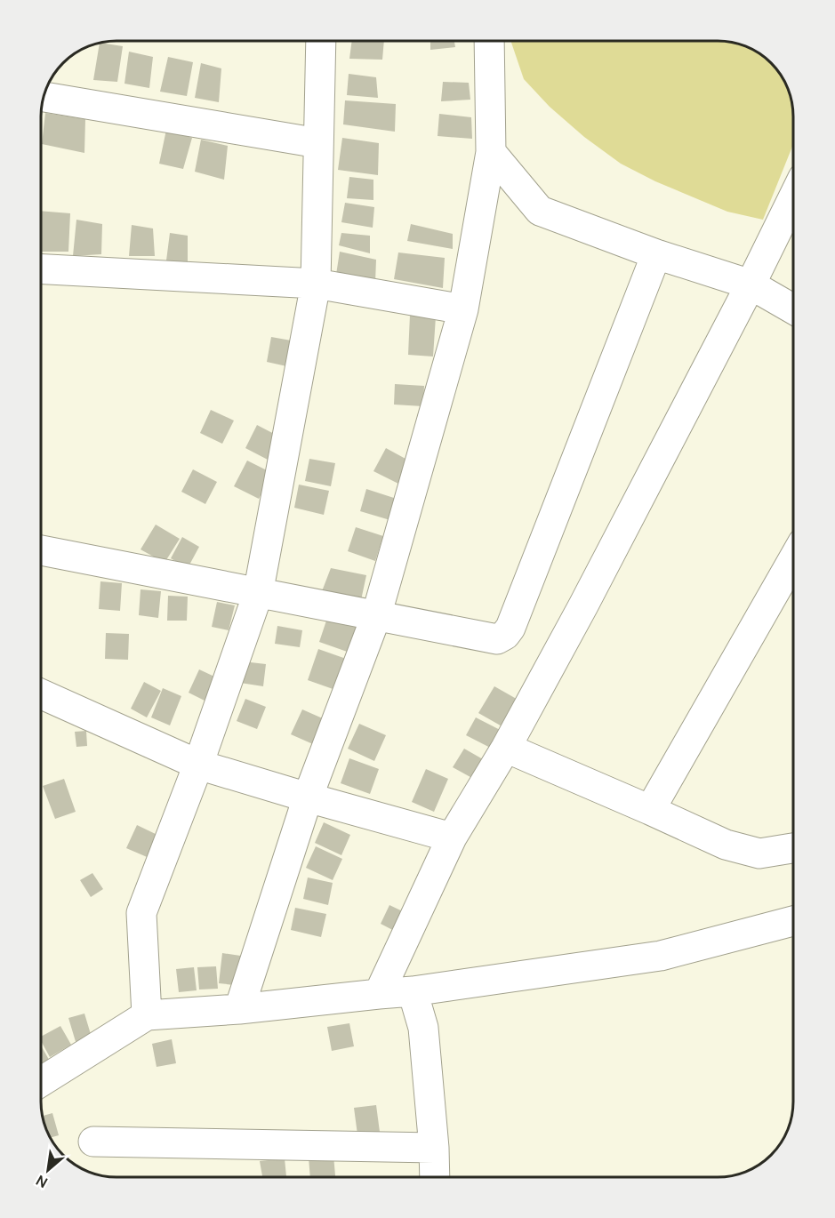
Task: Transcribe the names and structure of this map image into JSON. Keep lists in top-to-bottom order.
{
  "north": "bottom left"
}
